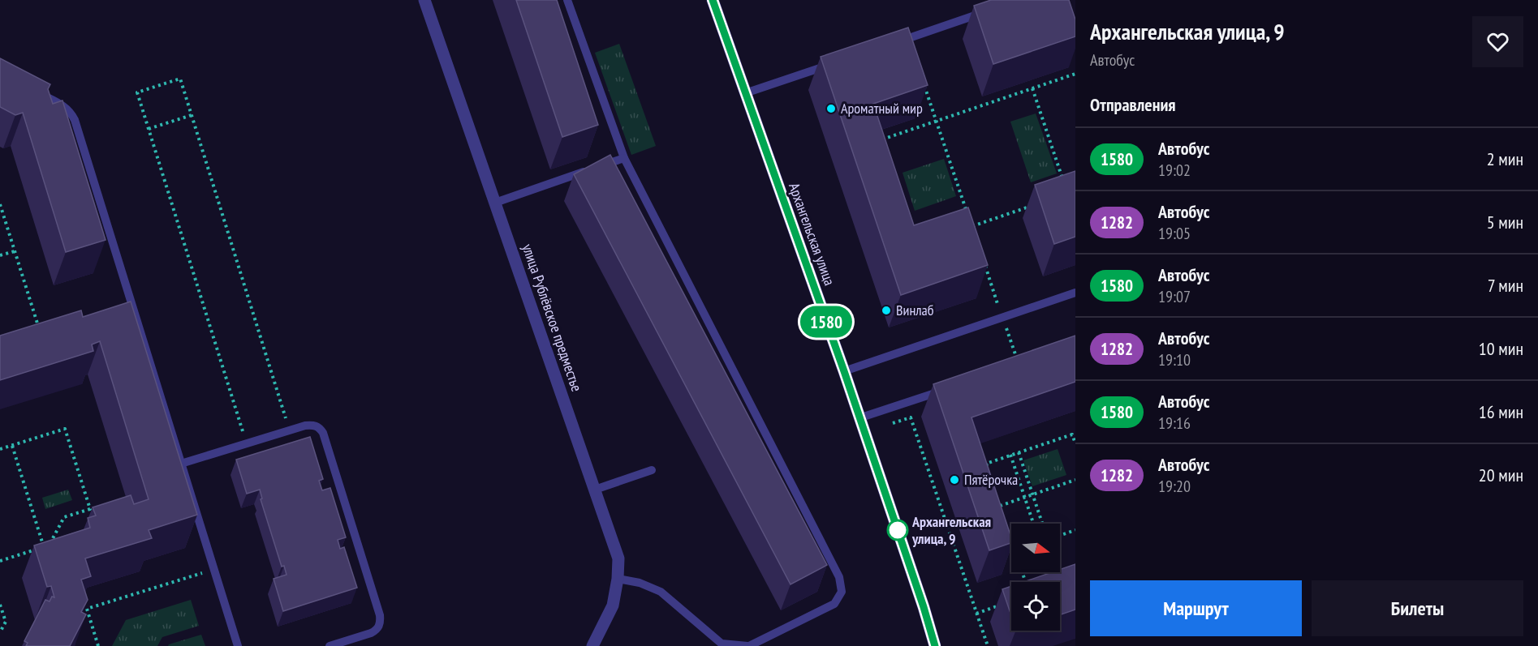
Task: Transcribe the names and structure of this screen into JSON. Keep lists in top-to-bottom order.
{
  "streets": {
    "street": ["Архангельская улица", "улица Рублёвское предместье"]
  },
  "places": [
    "Ароматный мир",
    "Винлаб",
    "Пятёрочка",
    "Архангельская улица, 9"
  ],
  "lines": ["bus line 1580"],
  "north": "right",
  "page": {
    "on_map": "1580",
    "heading": [
      ["Архангельская улица, 9", "Автобус"],
      "Отправления"
    ],
    "list": [
      {
        "mark": "1580",
        "name": "Автобус",
        "note": "19:02",
        "value": "2 мин"
      },
      {
        "mark": "1282",
        "name": "Автобус",
        "note": "19:05",
        "value": "5 мин"
      },
      {
        "mark": "1580",
        "name": "Автобус",
        "note": "19:07",
        "value": "7 мин"
      },
      {
        "mark": "1282",
        "name": "Автобус",
        "note": "19:10",
        "value": "10 мин"
      },
      {
        "mark": "1580",
        "name": "Автобус",
        "note": "19:16",
        "value": "16 мин"
      },
      {
        "mark": "1282",
        "name": "Автобус",
        "note": "19:20",
        "value": "20 мин"
      }
    ],
    "buttons": ["Маршрут", "Билеты"]
  }
}
